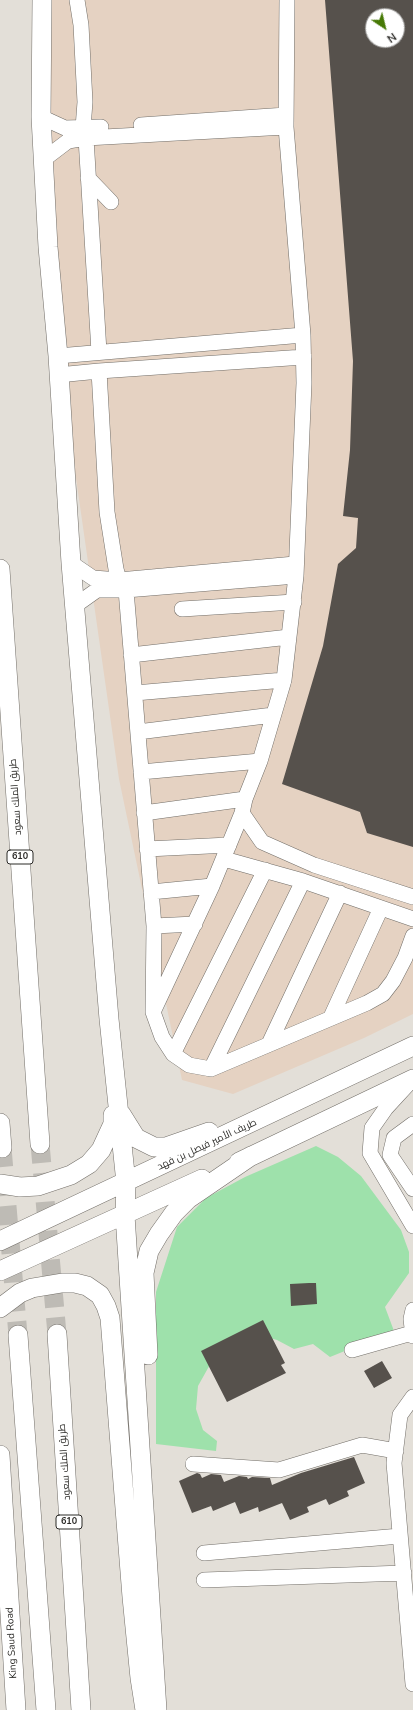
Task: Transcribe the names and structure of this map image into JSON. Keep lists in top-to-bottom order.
{
  "streets": {
    "main road": [
      "طريق الملك سعود",
      "610",
      "طريف الأمير فيصل بن فهد",
      "King Saud Road"
    ]
  },
  "north": "bottom right"
}
